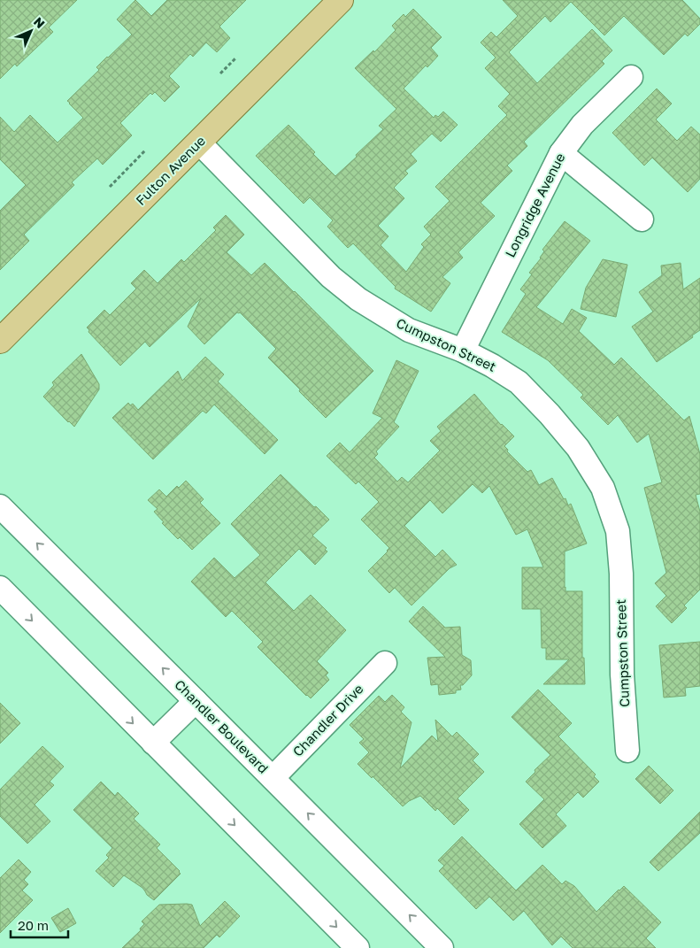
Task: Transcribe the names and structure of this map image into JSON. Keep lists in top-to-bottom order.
{
  "streets": {
    "main road": ["Fulton Avenue"],
    "street": [
      "Longridge Avenue",
      "Cumpston Street",
      "Chandler Drive",
      "Chandler Boulevard"
    ]
  },
  "crossings": [
    ["Fulton Avenue", "Cumpston Street"],
    ["Longridge Avenue", "Cumpston Street"],
    ["Chandler Drive", "Chandler Boulevard"]
  ],
  "scale_bar": "20 m",
  "north": "top right"
}
